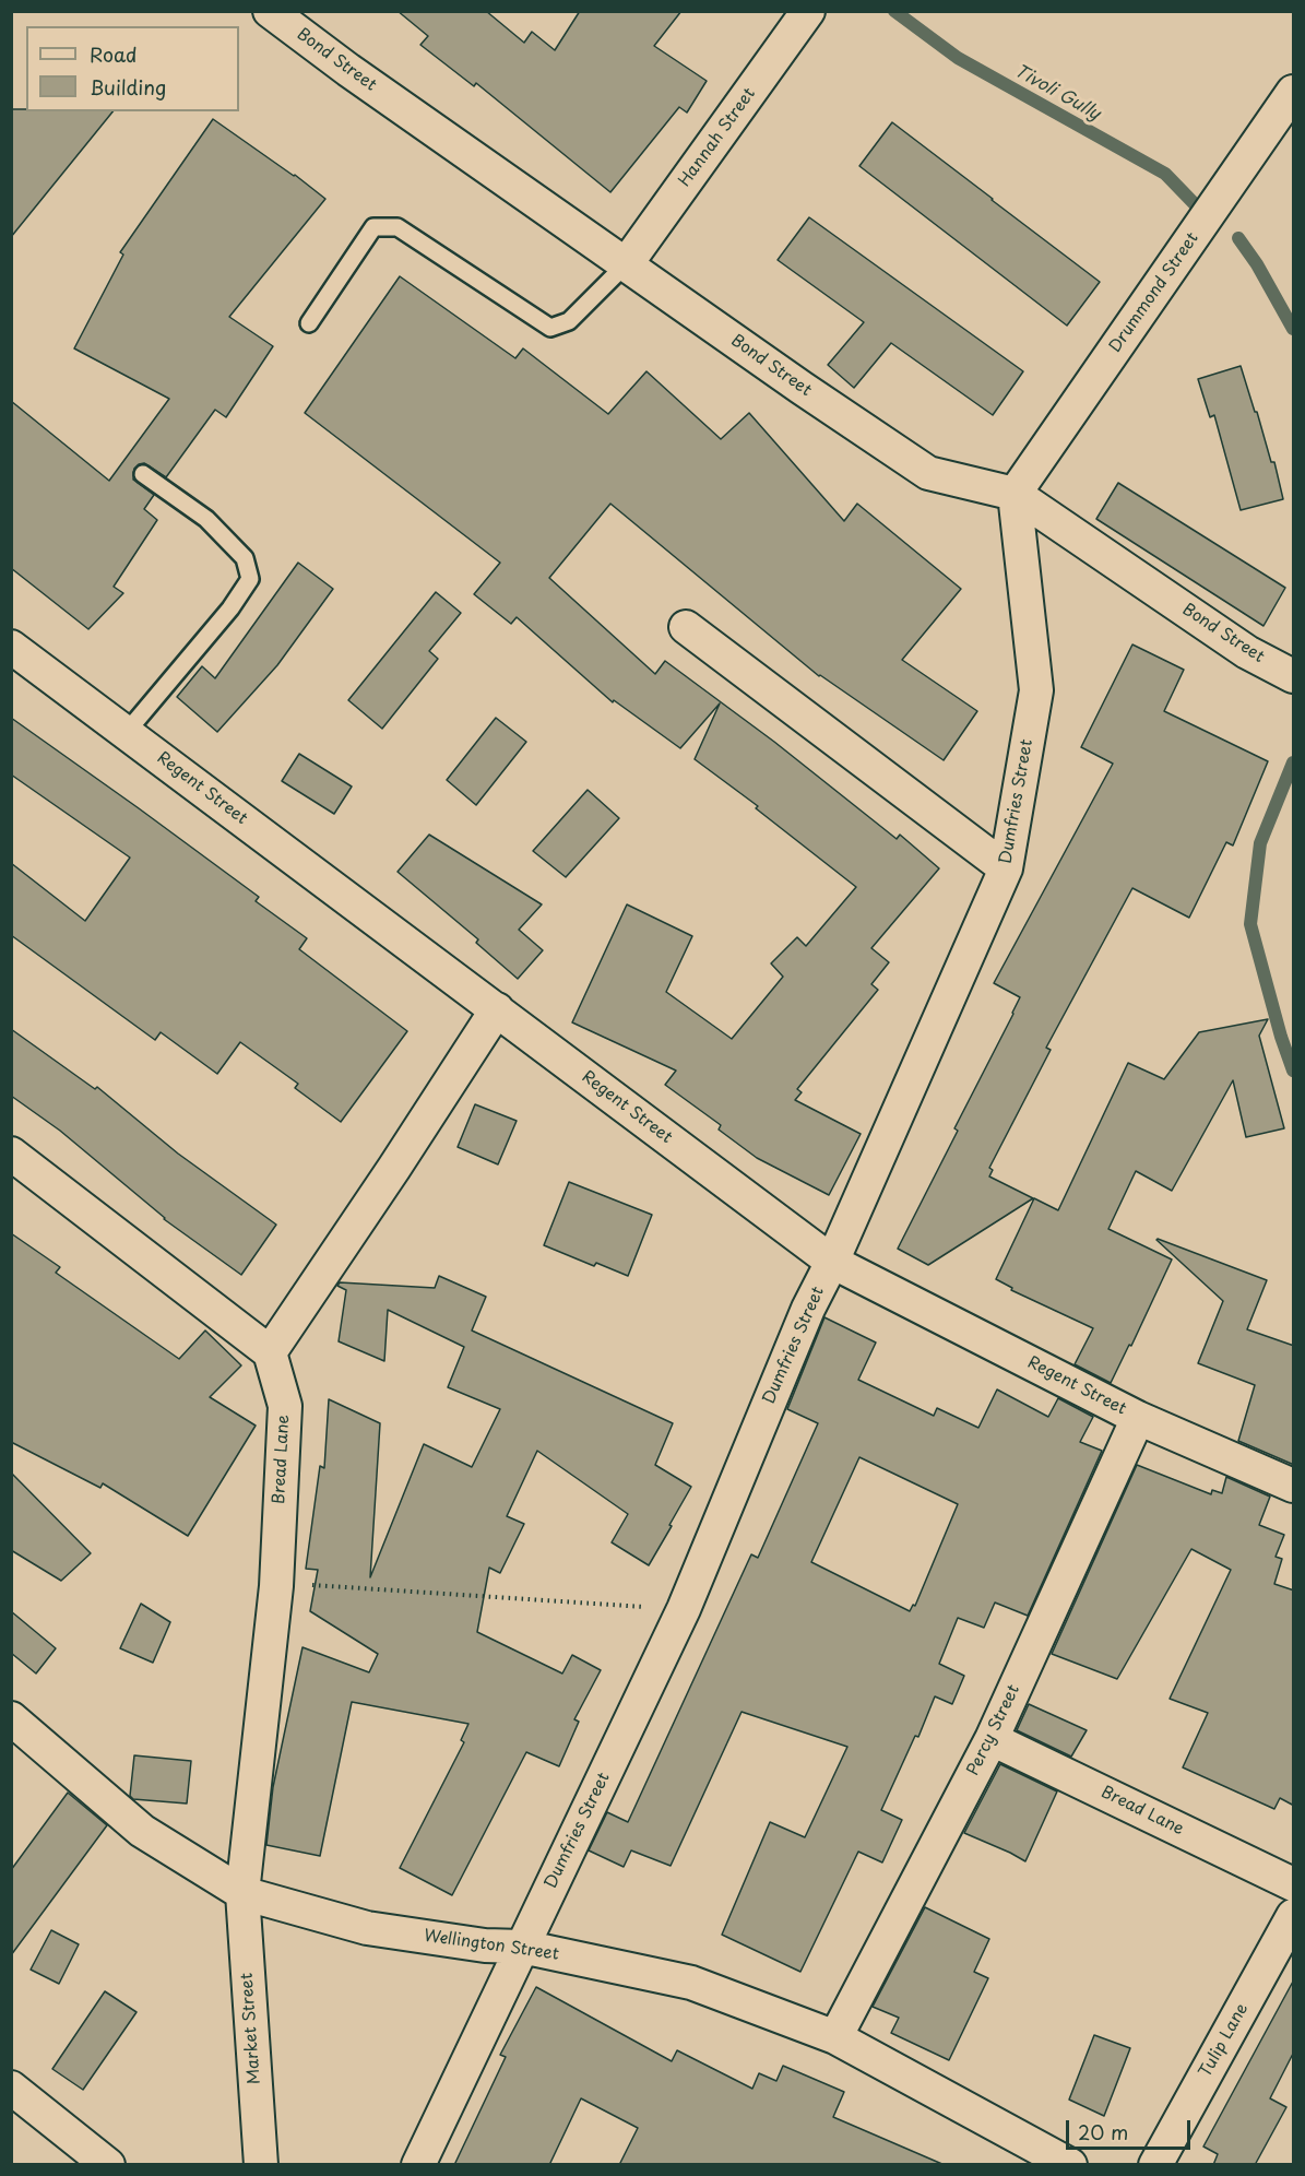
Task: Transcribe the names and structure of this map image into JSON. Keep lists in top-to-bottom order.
{
  "streets": {
    "street": [
      "Bond Street",
      "Hannah Street",
      "Drummond Street",
      "Regent Street",
      "Dumfries Street",
      "Bread Lane",
      "Percy Street",
      "Wellington Street",
      "Market Street",
      "Tulip Lane"
    ]
  },
  "crossings": [
    ["Bond Street", "Hannah Street"],
    ["Bond Street", "Drummond Street"],
    ["Bond Street", "Dumfries Street"],
    ["Drummond Street", "Dumfries Street"],
    ["Regent Street", "Dumfries Street"],
    ["Regent Street", "Percy Street"],
    ["Dumfries Street", "Wellington Street"],
    ["Bread Lane", "Percy Street"],
    ["Bread Lane", "Wellington Street"],
    ["Bread Lane", "Market Street"],
    ["Percy Street", "Wellington Street"],
    ["Wellington Street", "Market Street"]
  ],
  "water": ["Tivoli Gully"],
  "legend": ["Road", "Building"],
  "scale_bar": "20 m"
}
